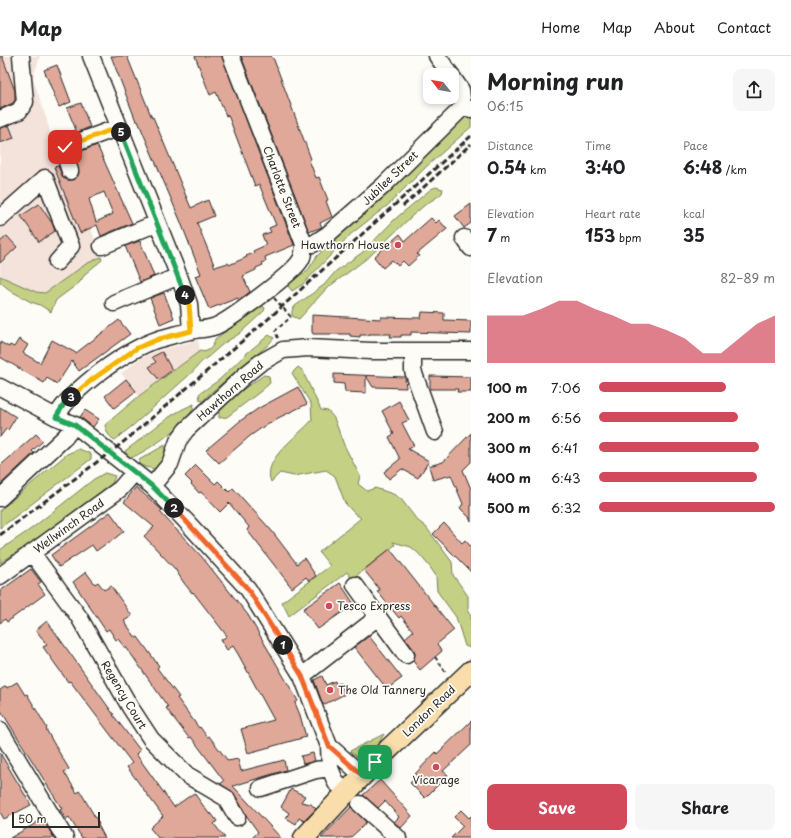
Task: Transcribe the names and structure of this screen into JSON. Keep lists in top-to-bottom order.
{
  "streets": {
    "main road": ["London Road"],
    "street": [
      "Jubilee Street",
      "Charlotte Street",
      "Hawthorn Road",
      "Wellwinch Road",
      "Regency Court"
    ]
  },
  "crossings": [
    ["Jubilee Street", "Charlotte Street"],
    ["Wellwinch Road", "Regency Court"]
  ],
  "places": [
    "Hawthorn House",
    "Tesco Express",
    "The Old Tannery",
    "Vicarage"
  ],
  "scale_bar": "50 m",
  "north": "top left",
  "page": {
    "header": "Map",
    "nav": [
      "Home",
      "Map",
      "About",
      "Contact"
    ],
    "heading": ["Morning run", "06:15"],
    "pins": [
      "5",
      "4",
      "3",
      "2",
      "1"
    ],
    "stats": [
      ["Distance", "0.54 km"],
      ["Time", "3:40"],
      ["Pace", "6:48 /km"],
      ["Elevation", "7 m"],
      ["Heart rate", "153 bpm"],
      ["kcal", "35"]
    ],
    "chart": ["Elevation", "82–89 m"],
    "list": [
      {
        "name": "100 m",
        "note": "7:06"
      },
      {
        "name": "200 m",
        "note": "6:56"
      },
      {
        "name": "300 m",
        "note": "6:41"
      },
      {
        "name": "400 m",
        "note": "6:43"
      },
      {
        "name": "500 m",
        "note": "6:32"
      }
    ],
    "buttons": ["Save", "Share"],
    "scale": "50 m"
  }
}
